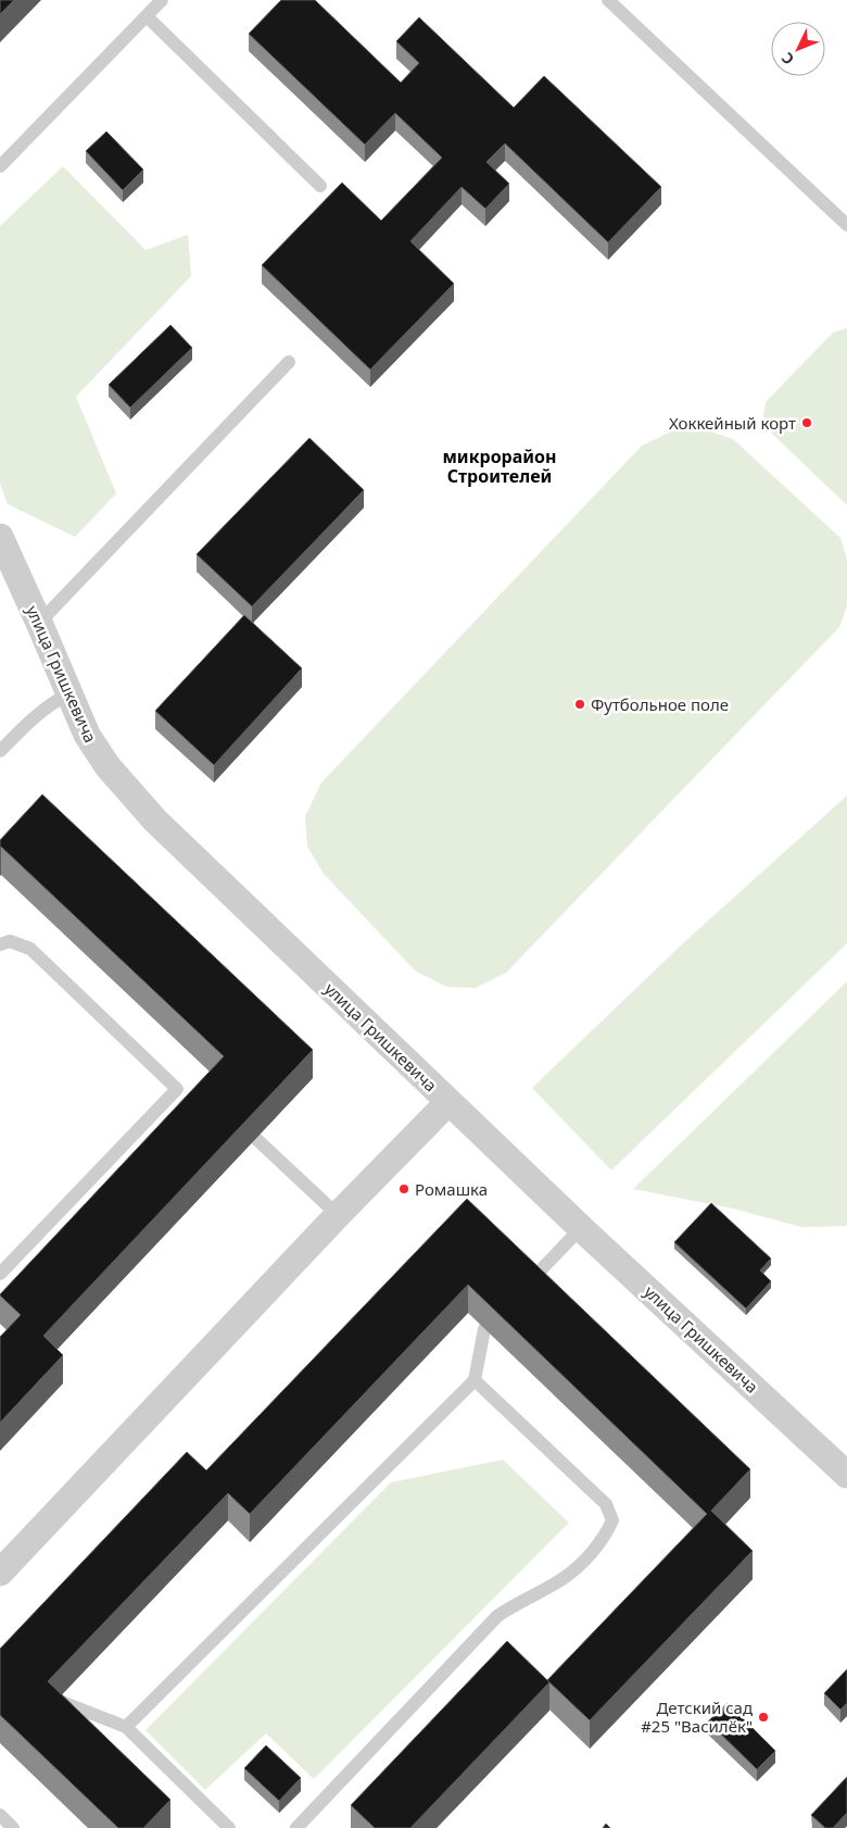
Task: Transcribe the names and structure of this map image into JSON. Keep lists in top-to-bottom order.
{
  "streets": {
    "street": ["улица Гришкевича"]
  },
  "districts": ["микрорайон Строителей"],
  "places": [
    "Хоккейный корт",
    "Футбольное поле",
    "Ромашка",
    "Детский сад #25 \"Василёк\""
  ],
  "north": "bottom left"
}
